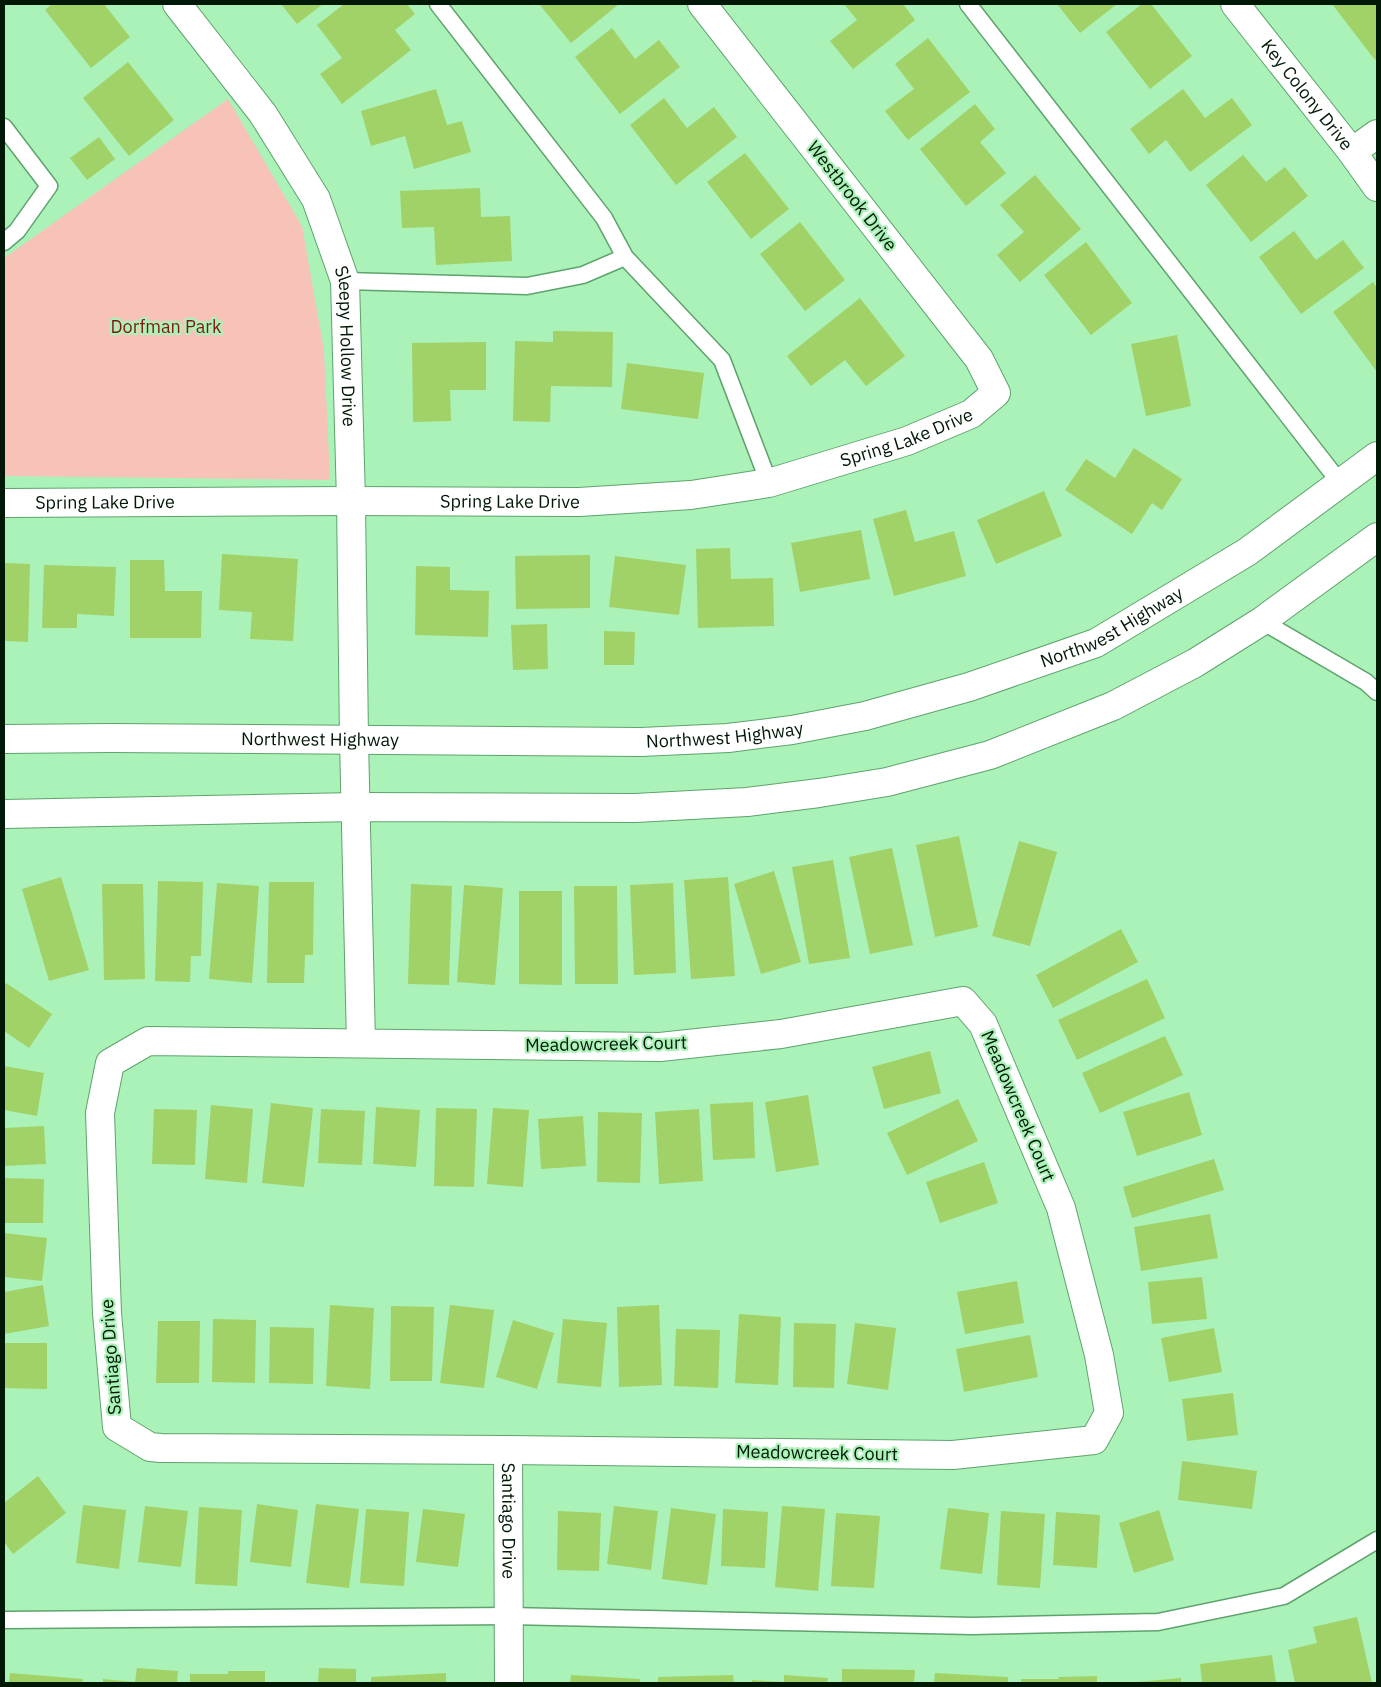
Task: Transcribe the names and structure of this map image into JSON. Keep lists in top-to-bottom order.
{
  "streets": {
    "street": [
      "Key Colony Drive",
      "Westbrook Drive",
      "Sleepy Hollow Drive",
      "Spring Lake Drive",
      "Northwest Highway",
      "Meadowcreek Court",
      "Santiago Drive"
    ]
  },
  "crossings": [
    ["Westbrook Drive", "Spring Lake Drive"],
    ["Sleepy Hollow Drive", "Spring Lake Drive"],
    ["Sleepy Hollow Drive", "Northwest Highway"],
    ["Meadowcreek Court", "Santiago Drive"]
  ],
  "parks": ["Dorfman Park"]
}
